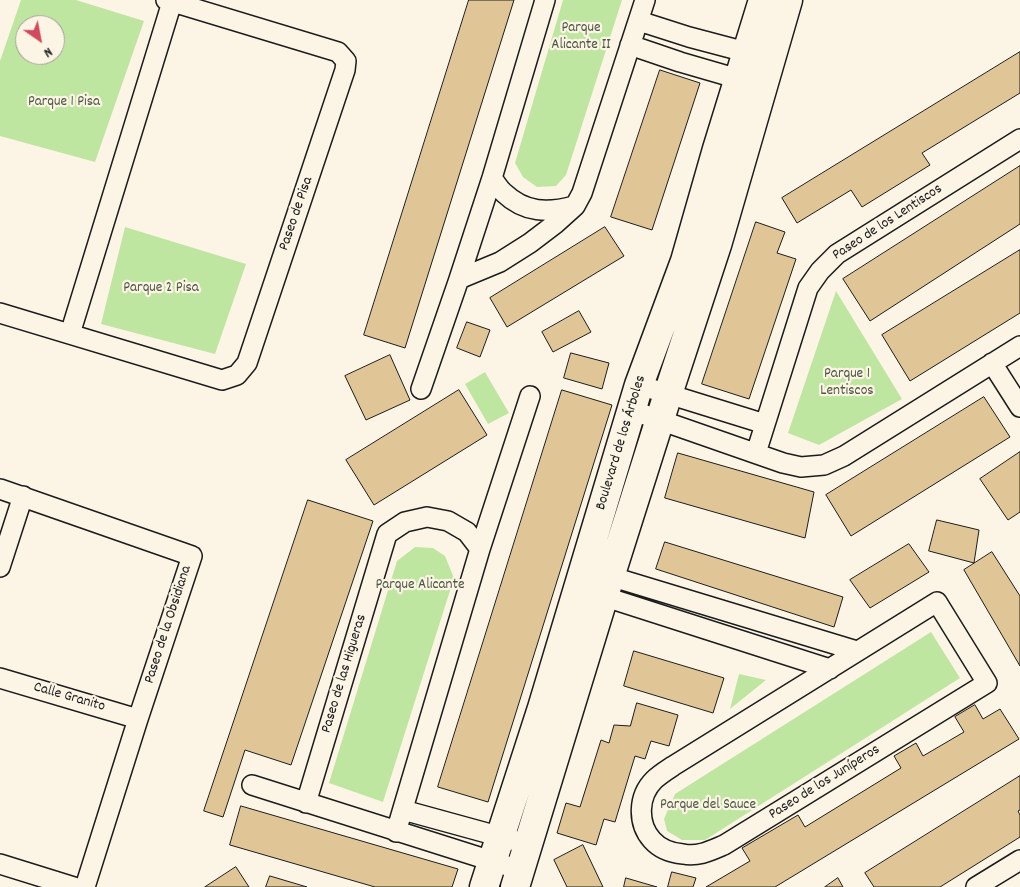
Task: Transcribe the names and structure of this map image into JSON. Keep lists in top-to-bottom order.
{
  "streets": {
    "main road": ["Boulevard de los Árboles"],
    "street": [
      "Paseo de Pisa",
      "Paseo de los Lentiscos",
      "Paseo de la Obsidiana",
      "Paseo de las Higueras",
      "Calle Granito",
      "Paseo de los Juníperos"
    ]
  },
  "crossings": [
    ["Paseo de la Obsidiana", "Calle Granito"]
  ],
  "parks": [
    "Parque Alicante II",
    "Parque 1 Pisa",
    "Parque 2 Pisa",
    "Parque 1 Lentiscos",
    "Parque Alicante",
    "Parque del Sauce"
  ],
  "north": "bottom right"
}
